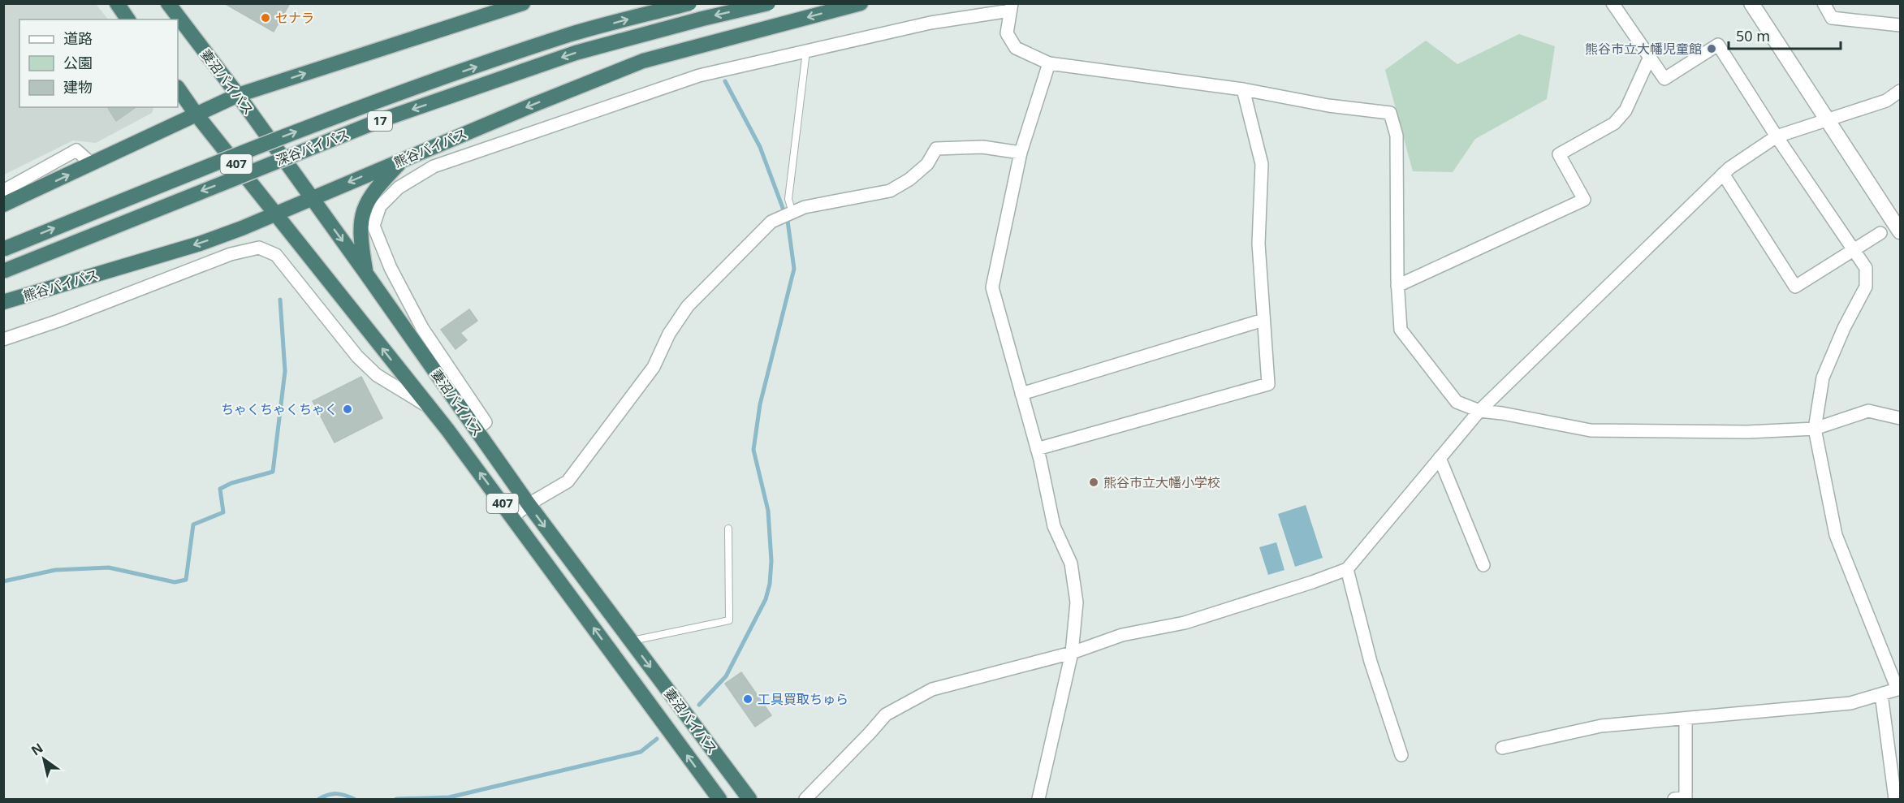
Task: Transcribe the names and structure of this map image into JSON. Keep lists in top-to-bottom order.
{
  "streets": {
    "highway": [
      "妻沼バイパス",
      "17",
      "深谷バイパス",
      "熊谷バイパス",
      "407"
    ]
  },
  "crossings": [
    ["妻沼バイパス", "熊谷バイパス"],
    ["妻沼バイパス", "407"],
    ["熊谷バイパス", "407"]
  ],
  "places": [
    "セナラ",
    "熊谷市立大幡児童館",
    "ちゃくちゃくちゃく",
    "熊谷市立大幡小学校",
    "工具買取ちゅら"
  ],
  "legend": ["道路", "公園", "建物"],
  "scale_bar": "50 m",
  "north": "top left"
}
